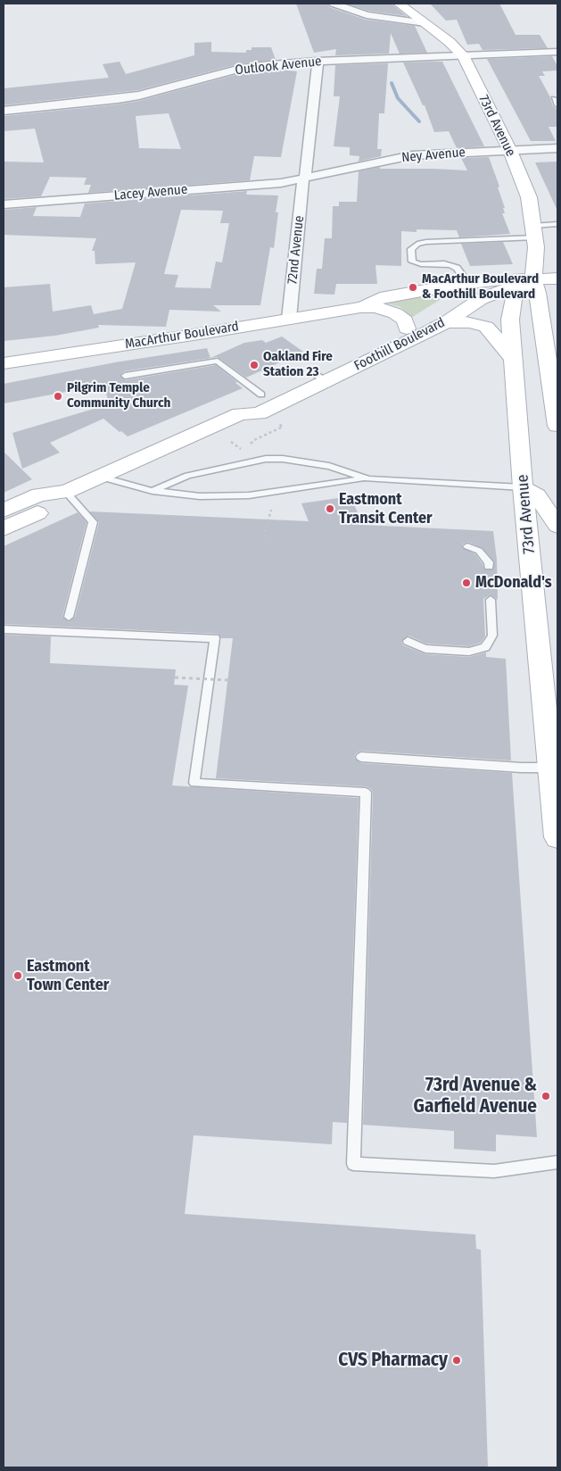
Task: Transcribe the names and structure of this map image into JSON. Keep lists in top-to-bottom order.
{
  "streets": {
    "main road": ["73rd Avenue", "MacArthur Boulevard", "Foothill Boulevard"],
    "street": [
      "Outlook Avenue",
      "Ney Avenue",
      "Lacey Avenue",
      "72nd Avenue"
    ]
  },
  "crossings": [
    ["Outlook Avenue", "73rd Avenue"],
    ["Outlook Avenue", "72nd Avenue"],
    ["73rd Avenue", "Ney Avenue"],
    ["73rd Avenue", "MacArthur Boulevard"],
    ["73rd Avenue", "Foothill Boulevard"],
    ["Ney Avenue", "Lacey Avenue"],
    ["Ney Avenue", "72nd Avenue"],
    ["Lacey Avenue", "72nd Avenue"],
    ["72nd Avenue", "MacArthur Boulevard"],
    ["MacArthur Boulevard", "Foothill Boulevard"]
  ],
  "places": [
    "MacArthur Boulevard & Foothill Boulevard",
    "Oakland Fire Station 23",
    "Pilgrim Temple Community Church",
    "Eastmont Transit Center",
    "McDonald's",
    "Eastmont Town Center",
    "73rd Avenue & Garfield Avenue",
    "CVS Pharmacy"
  ]
}
